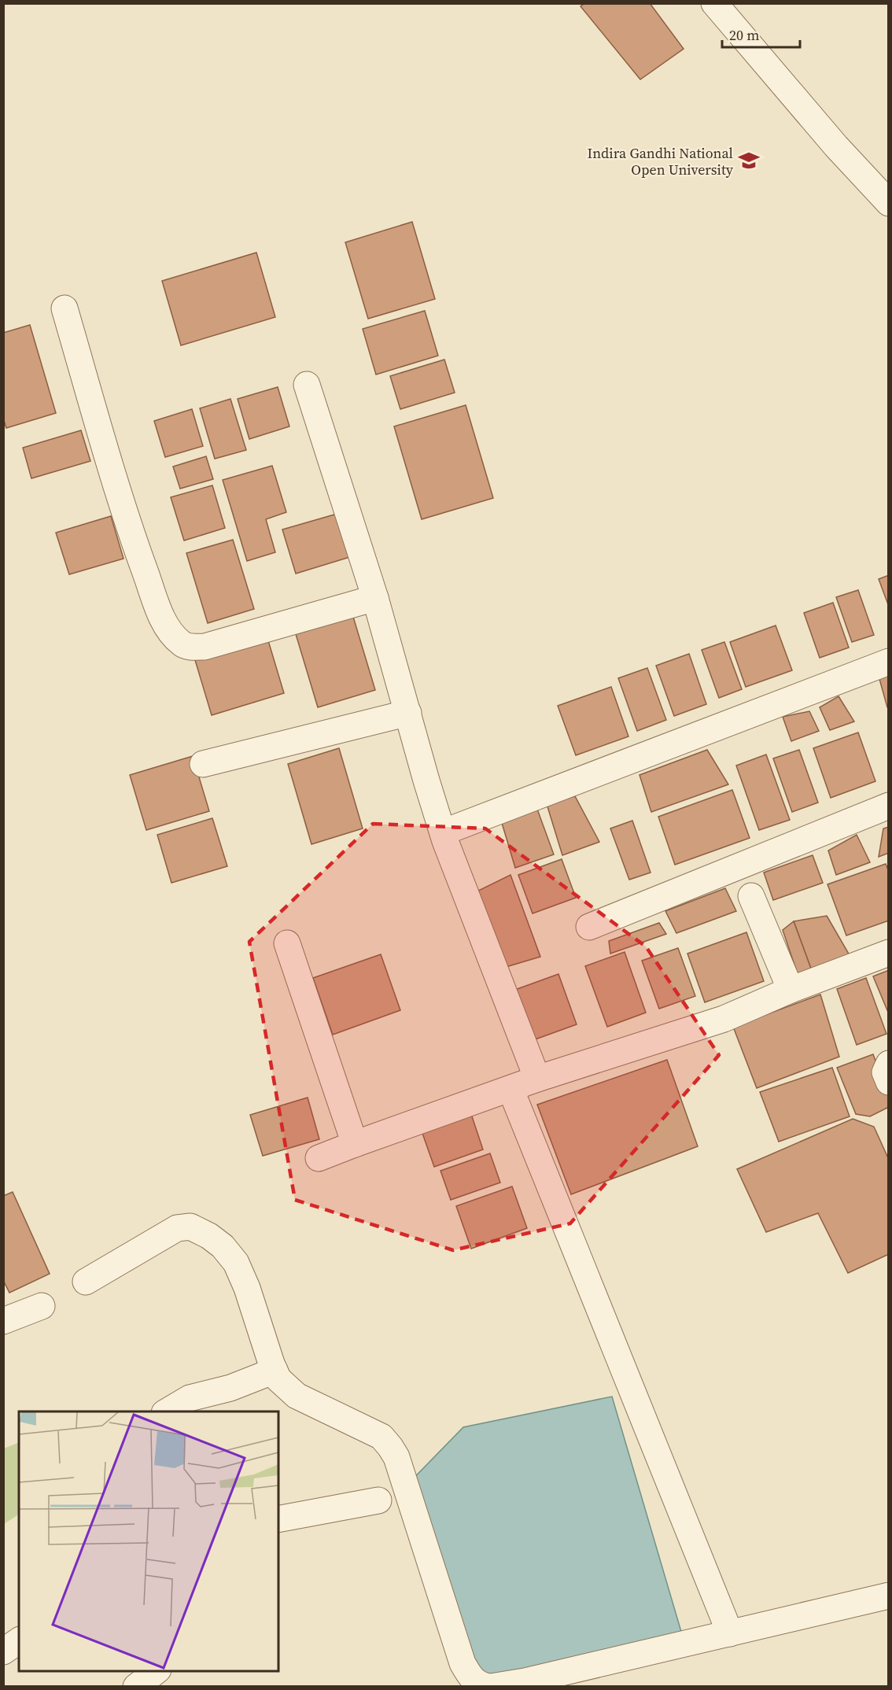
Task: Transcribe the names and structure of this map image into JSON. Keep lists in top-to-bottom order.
{
  "places": {
    "school or university": ["Indira Gandhi National Open University"]
  },
  "scale_bar": "20 m"
}
